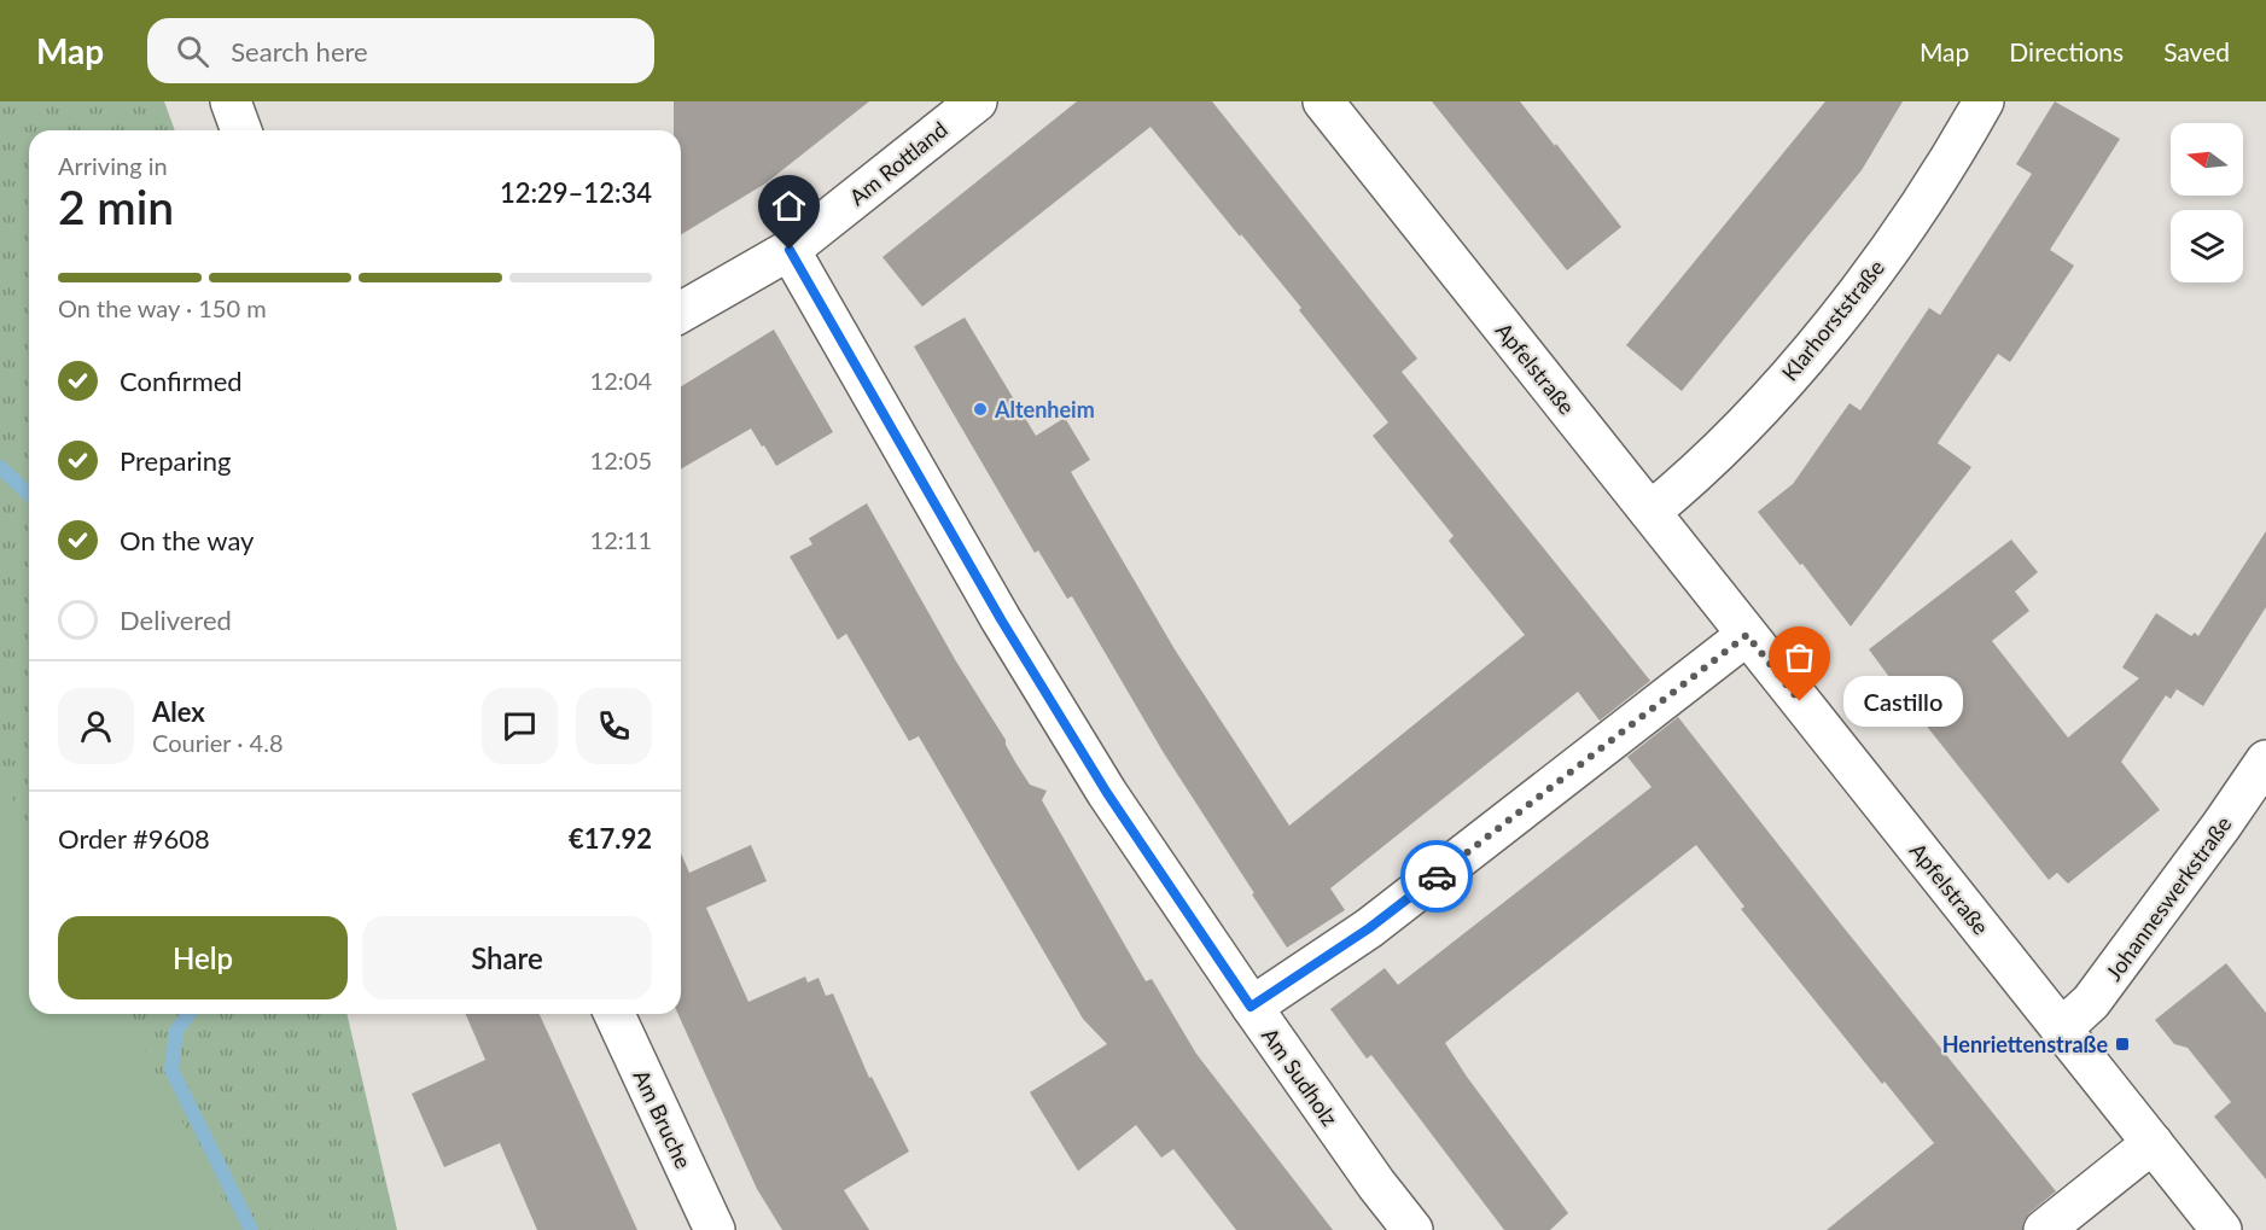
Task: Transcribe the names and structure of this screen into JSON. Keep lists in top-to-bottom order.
{
  "streets": {
    "street": [
      "Am Rottland",
      "Klarhorststraße",
      "Apfelstraße",
      "Johanneswerkstraße",
      "Am Sudholz",
      "Am Bruche"
    ]
  },
  "crossings": [
    ["Am Rottland", "Am Sudholz"],
    ["Klarhorststraße", "Apfelstraße"],
    ["Apfelstraße", "Johanneswerkstraße"]
  ],
  "places": {
    "other": ["Altenheim", "Castillo"],
    "transit": ["Henriettenstraße"]
  },
  "north": "left",
  "page": {
    "header": "Map",
    "search": "Search here",
    "nav": ["Map", "Directions", "Saved"],
    "heading": ["2 min", "Arriving in", "12:29–12:34"],
    "panel": [
      "Alex",
      "Courier · 4.8",
      "Order #9608",
      "€17.92"
    ],
    "bar": "On the way · 150 m",
    "list": [
      ["Confirmed", "12:04"],
      ["Preparing", "12:05"],
      ["On the way", "12:11"],
      "Delivered"
    ],
    "bubble": "Castillo",
    "buttons": ["Help", "Share"]
  }
}
